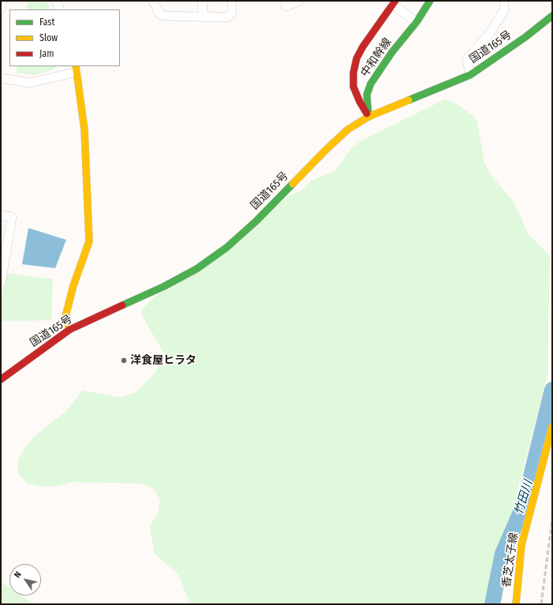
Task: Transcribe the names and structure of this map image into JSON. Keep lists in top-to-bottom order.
{
  "streets": {
    "main road": ["国道165号", "中和幹線", "香芝太子線"]
  },
  "crossings": [
    ["国道165号", "中和幹線"]
  ],
  "water": ["竹田川"],
  "places": ["洋食屋ヒラタ"],
  "legend": ["Fast", "Slow", "Jam"],
  "north": "top left"
}
